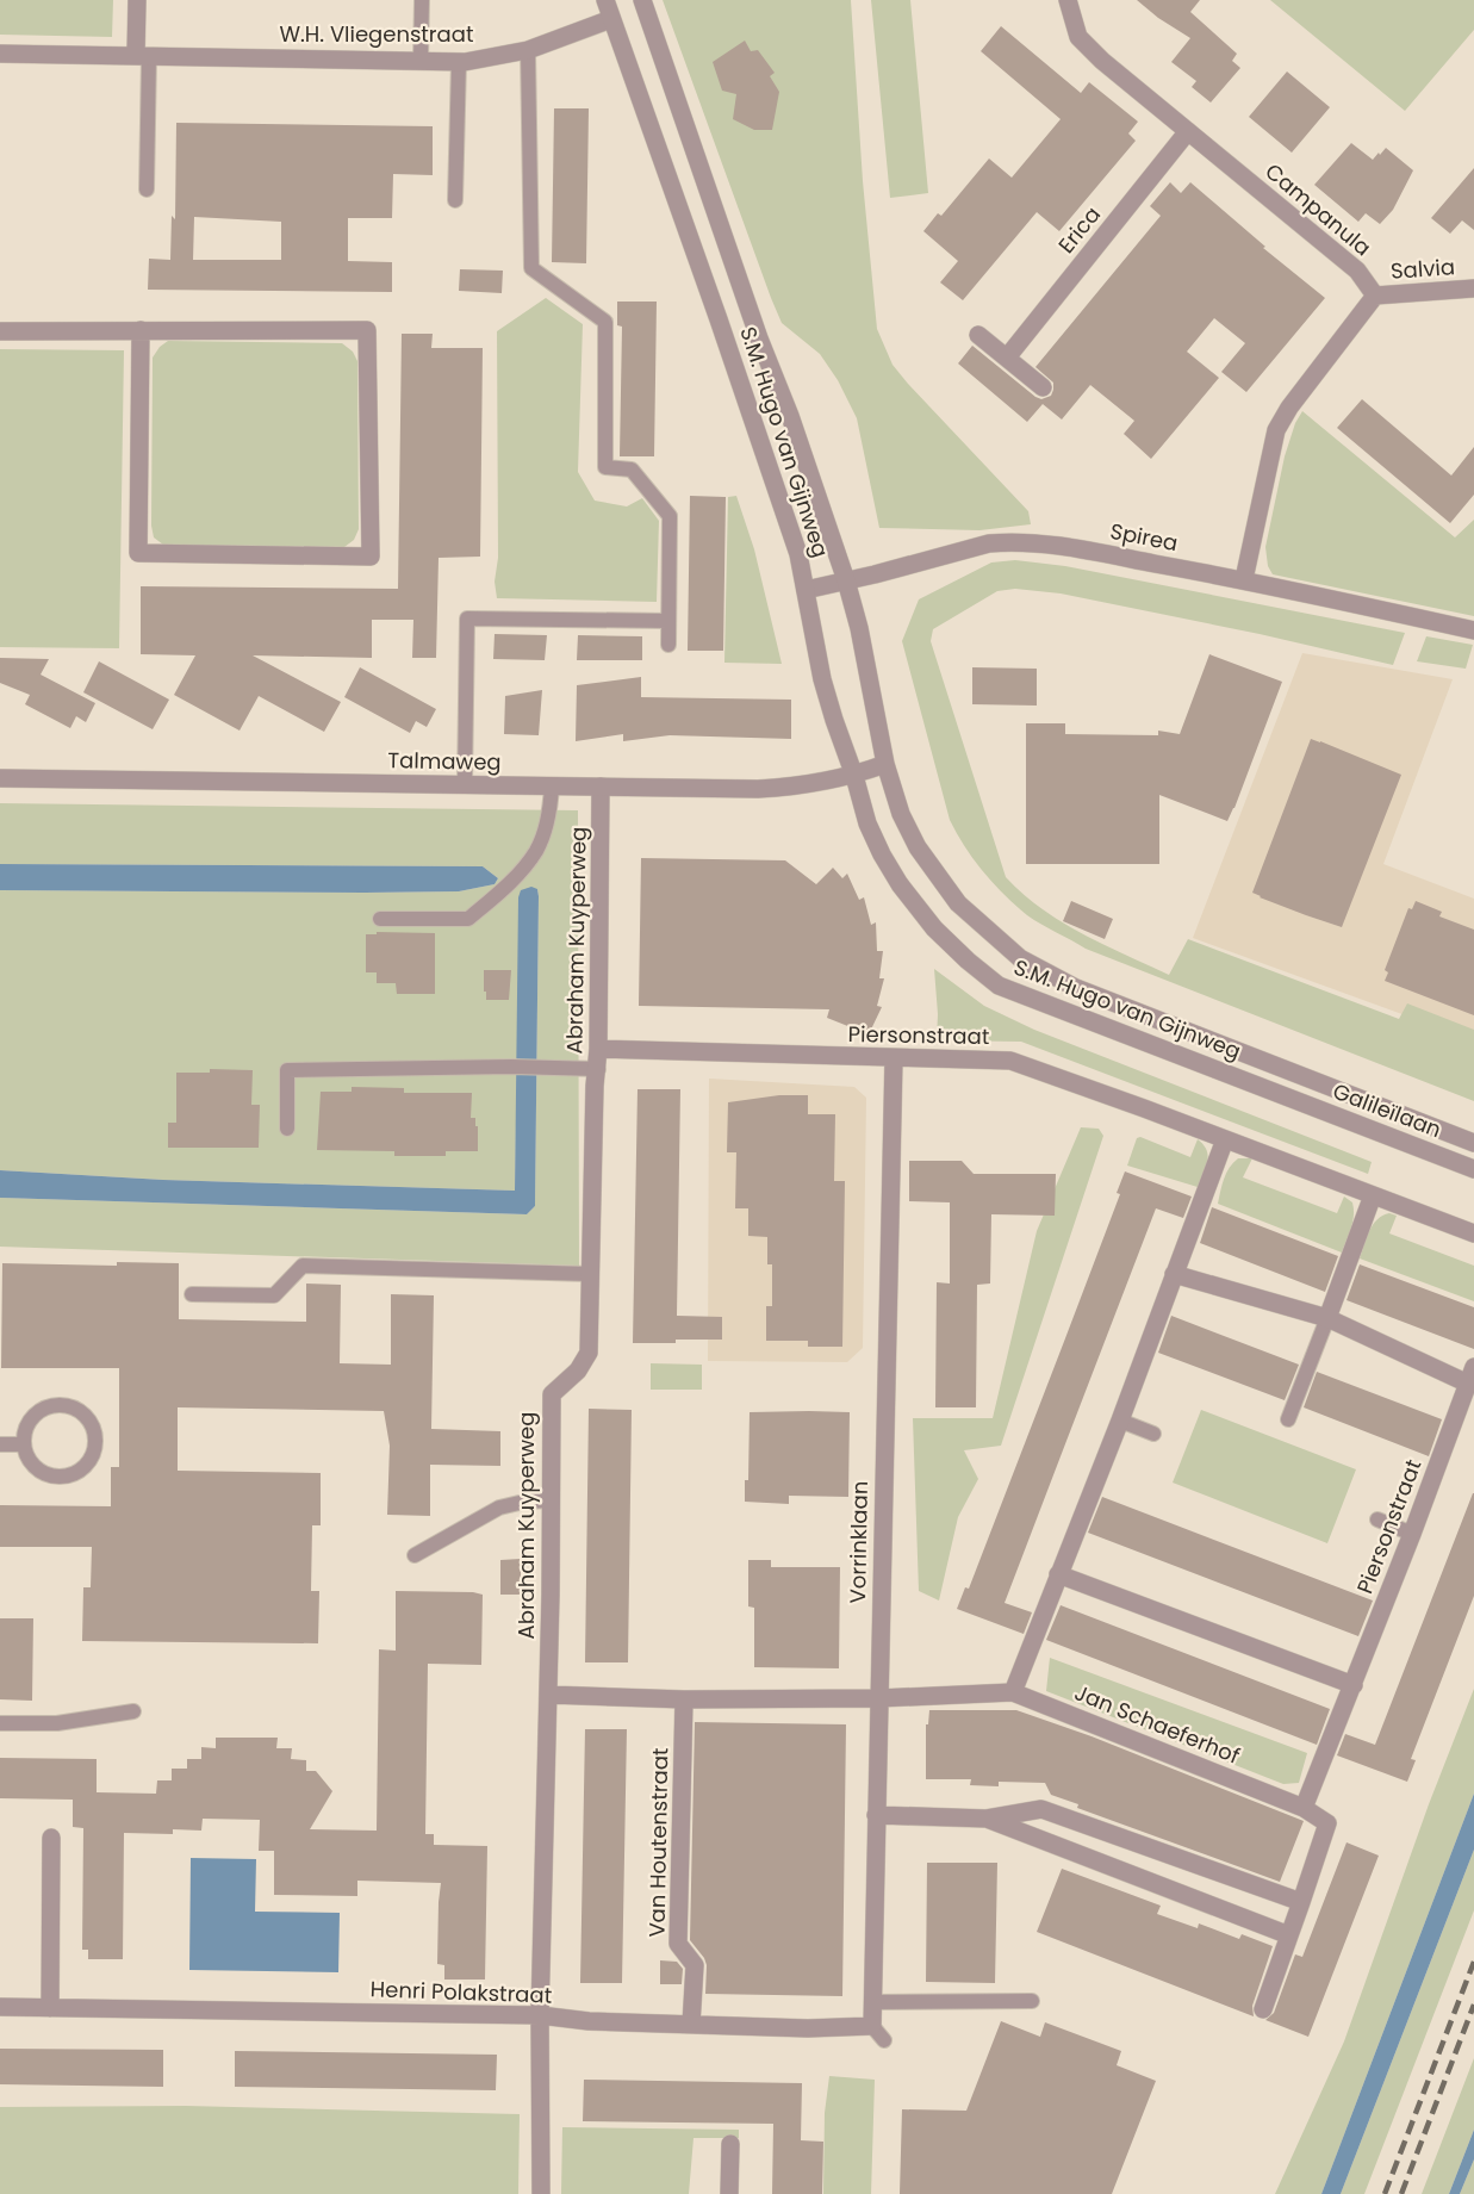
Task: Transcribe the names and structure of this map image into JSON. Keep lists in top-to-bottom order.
{
  "streets": {
    "street": [
      "W.H. Vliegenstraat",
      "Campanula",
      "Erica",
      "Salvia",
      "S.M. Hugo van Gijnweg",
      "Spirea",
      "Talmaweg",
      "Abraham Kuyperweg",
      "Piersonstraat",
      "Galileïlaan",
      "Vorrinklaan",
      "Jan Schaeferhof",
      "Van Houtenstraat",
      "Henri Polakstraat"
    ]
  },
  "crossings": [
    ["W.H. Vliegenstraat", "S.M. Hugo van Gijnweg"],
    ["Campanula", "Erica"],
    ["Campanula", "Salvia"],
    ["S.M. Hugo van Gijnweg", "Spirea"],
    ["S.M. Hugo van Gijnweg", "Talmaweg"],
    ["S.M. Hugo van Gijnweg", "Galileïlaan"],
    ["Talmaweg", "Abraham Kuyperweg"],
    ["Abraham Kuyperweg", "Piersonstraat"],
    ["Abraham Kuyperweg", "Henri Polakstraat"],
    ["Piersonstraat", "Vorrinklaan"],
    ["Piersonstraat", "Jan Schaeferhof"],
    ["Vorrinklaan", "Jan Schaeferhof"],
    ["Vorrinklaan", "Henri Polakstraat"],
    ["Van Houtenstraat", "Henri Polakstraat"]
  ]
}
